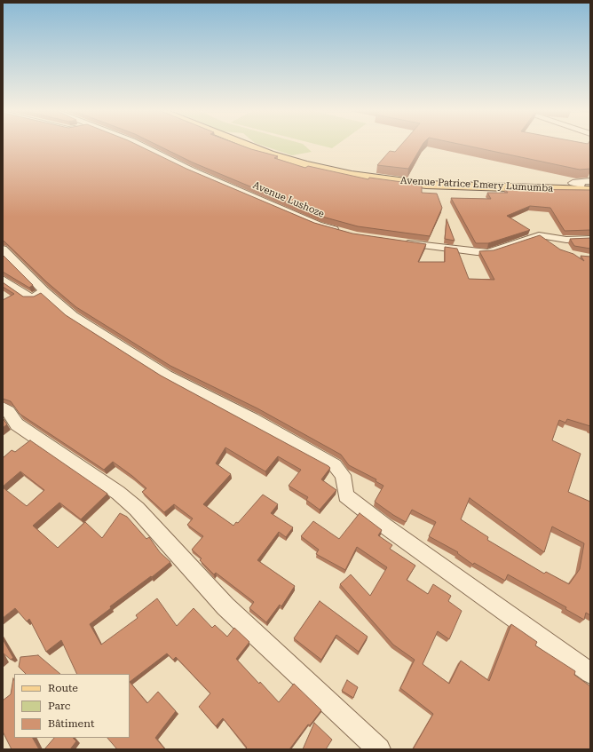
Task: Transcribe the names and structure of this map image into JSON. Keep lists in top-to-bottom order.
{
  "streets": {
    "main road": ["Avenue Patrice Emery Lumumba"],
    "street": ["Avenue Lushoze"]
  },
  "legend": ["Route", "Parc", "Bâtiment"]
}
